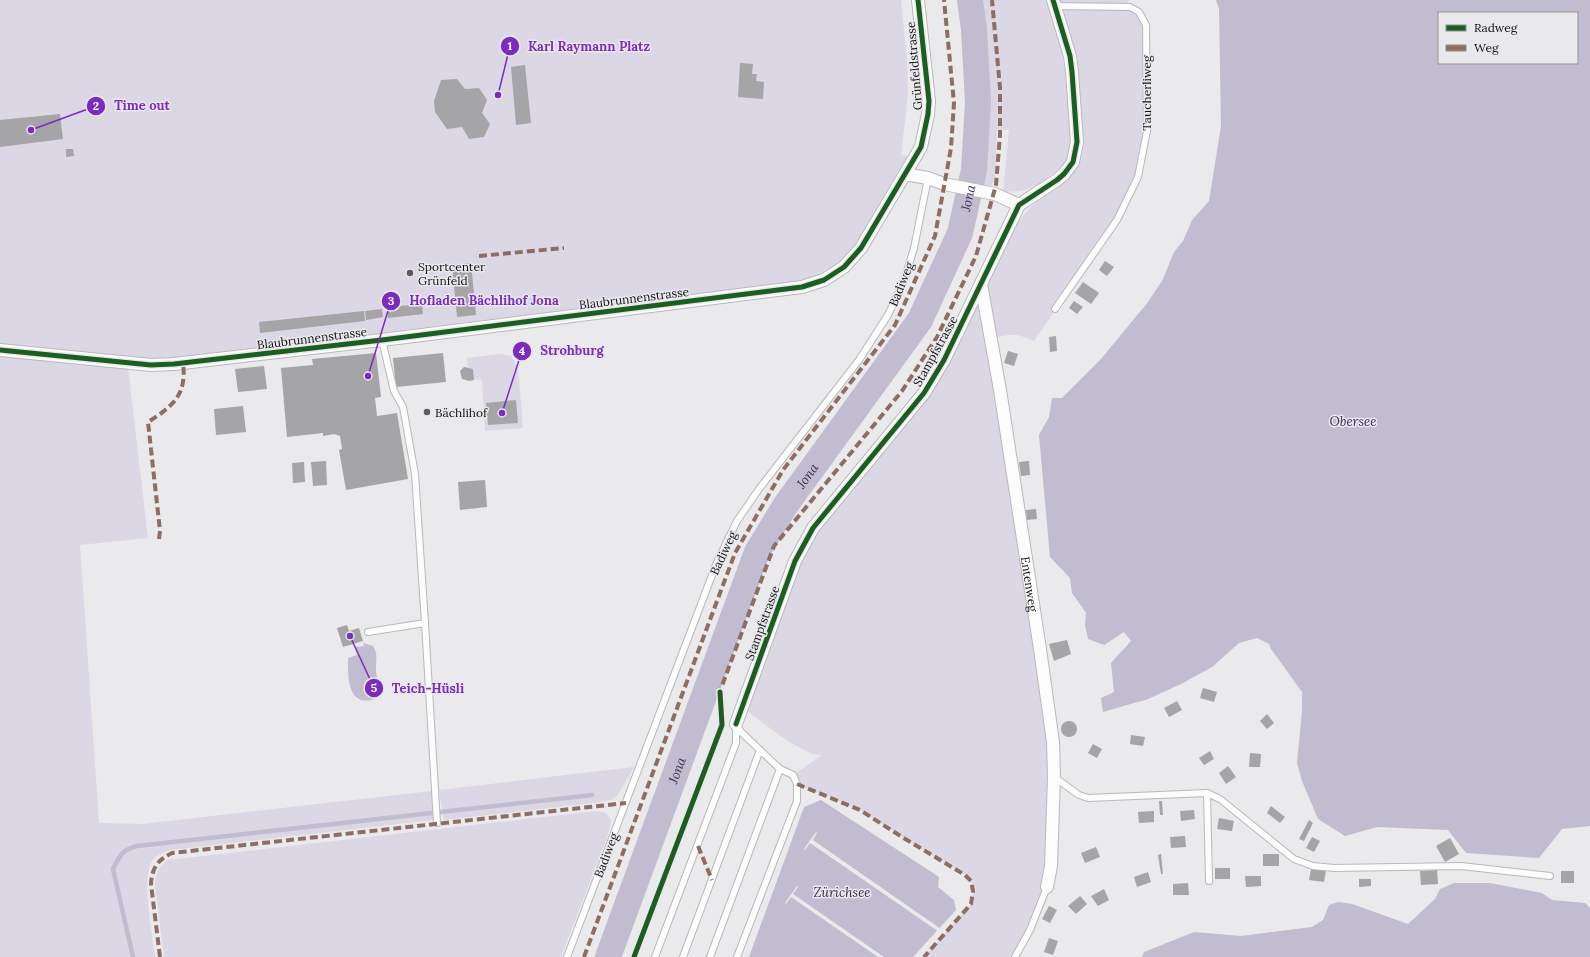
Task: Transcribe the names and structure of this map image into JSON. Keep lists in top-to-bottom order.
{
  "streets": {
    "street": [
      "Grünfeldstrasse",
      "Blaubrunnenstrasse",
      "Stampfstrasse",
      "Entenweg"
    ],
    "lane": ["Taucherliweg", "Badiweg"]
  },
  "crossings": [
    ["Grünfeldstrasse", "Blaubrunnenstrasse"],
    ["Taucherliweg", "Stampfstrasse"],
    ["Stampfstrasse", "Entenweg"]
  ],
  "water": ["Jona", "Obersee", "Zürichsee"],
  "places": [
    "Karl Raymann Platz",
    "Time out",
    "Sportcenter Grünfeld",
    "Hofladen Bächlihof Jona",
    "Bächlihof",
    "Strohburg",
    "Teich-Hüsli"
  ],
  "legend": ["Radweg", "Weg"]
}
